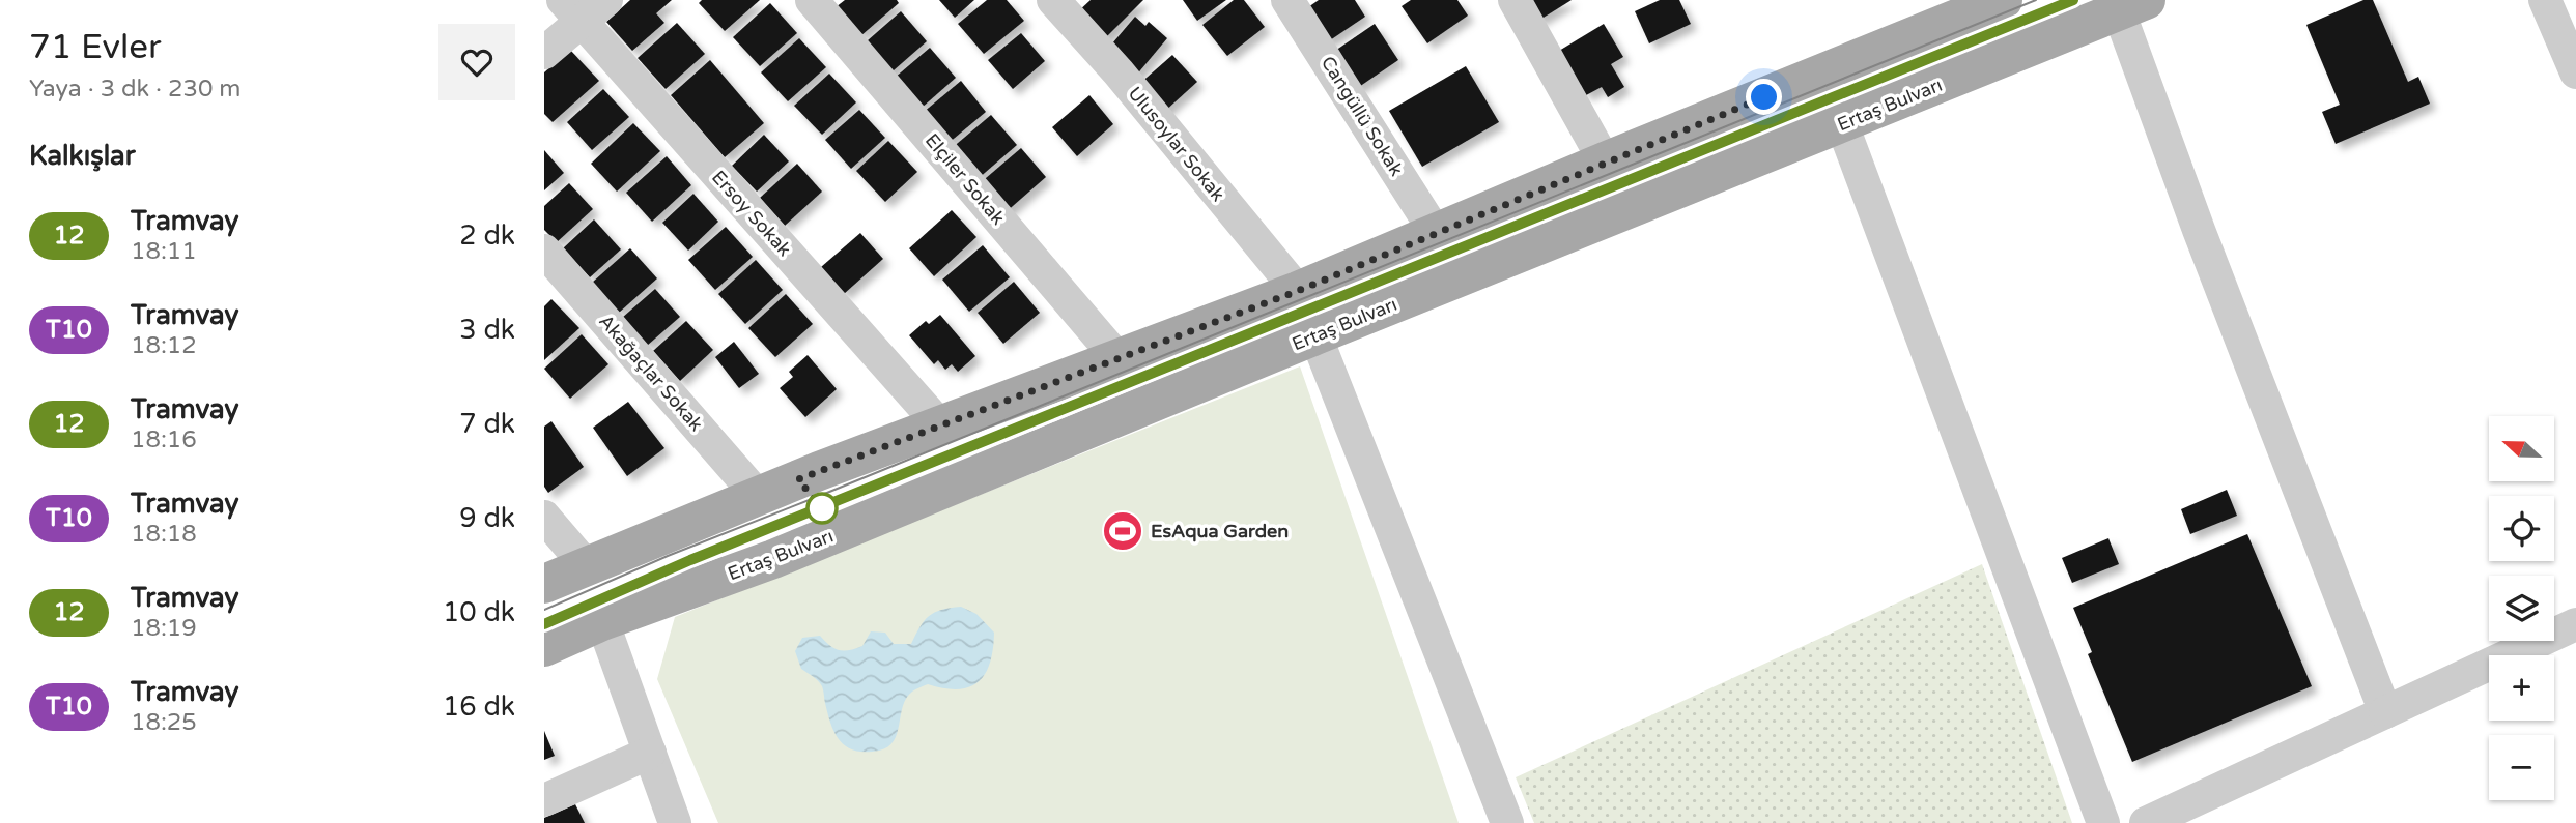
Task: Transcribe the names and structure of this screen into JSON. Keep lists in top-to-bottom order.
{
  "streets": {
    "main road": ["Ertaş Bulvarı"],
    "street": [
      "Cangüllü Sokak",
      "Ulusoylar Sokak",
      "Elçiler Sokak",
      "Ersoy Sokak",
      "Akağaçlar Sokak"
    ]
  },
  "places": {
    "sports": ["EsAqua Garden"]
  },
  "lines": ["tram line 12"],
  "north": "left",
  "page": {
    "heading": [
      ["71 Evler", "Yaya · 3 dk · 230 m"],
      "Kalkışlar"
    ],
    "list": [
      {
        "mark": "12",
        "name": "Tramvay",
        "note": "18:11",
        "value": "2 dk"
      },
      {
        "mark": "T10",
        "name": "Tramvay",
        "note": "18:12",
        "value": "3 dk"
      },
      {
        "mark": "12",
        "name": "Tramvay",
        "note": "18:16",
        "value": "7 dk"
      },
      {
        "mark": "T10",
        "name": "Tramvay",
        "note": "18:18",
        "value": "9 dk"
      },
      {
        "mark": "12",
        "name": "Tramvay",
        "note": "18:19",
        "value": "10 dk"
      },
      {
        "mark": "T10",
        "name": "Tramvay",
        "note": "18:25",
        "value": "16 dk"
      }
    ],
    "map_buttons": ["+", "−"]
  }
}
